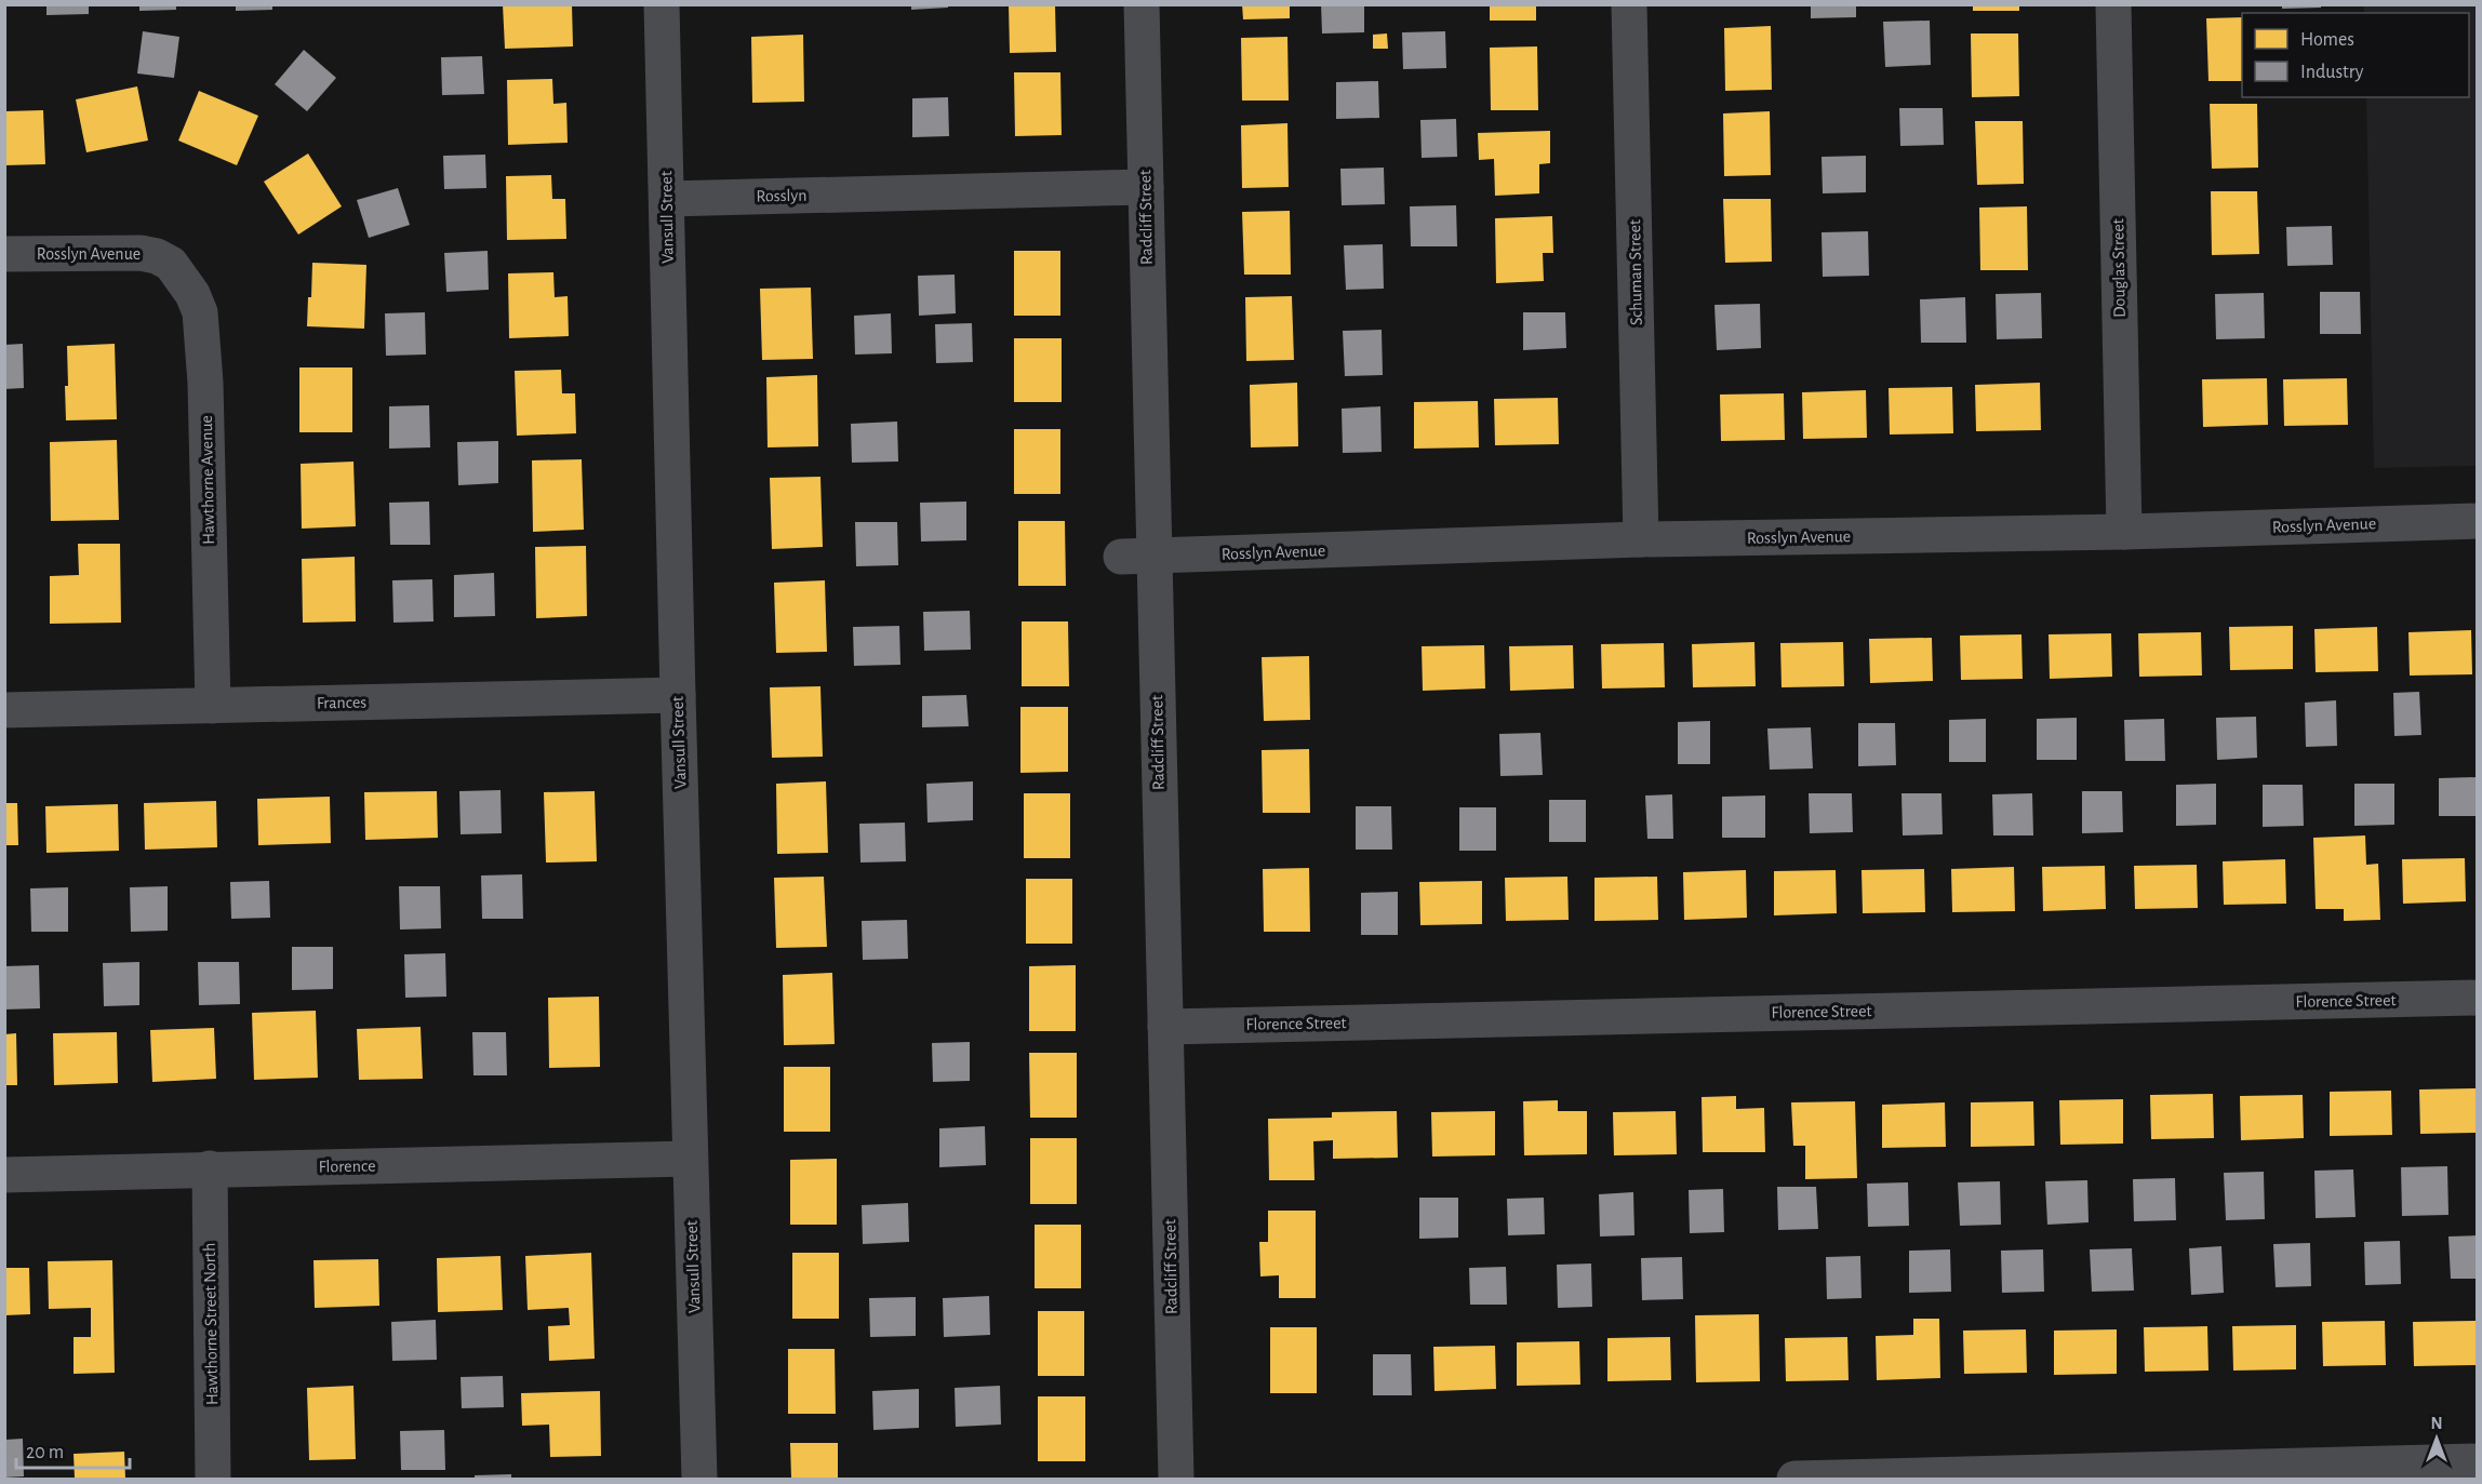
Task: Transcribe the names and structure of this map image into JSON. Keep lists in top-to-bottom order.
{
  "streets": {
    "street": [
      "Rosslyn",
      "Vansull Street",
      "Radcliff Street",
      "Rosslyn Avenue",
      "Douglas Street",
      "Schuman Street",
      "Hawthorne Avenue",
      "Frances",
      "Florence Street",
      "Florence",
      "Hawthorne Street North"
    ]
  },
  "crossings": [
    ["Rosslyn", "Vansull Street"],
    ["Rosslyn", "Radcliff Street"],
    ["Vansull Street", "Frances"],
    ["Vansull Street", "Florence"],
    ["Radcliff Street", "Rosslyn Avenue"],
    ["Radcliff Street", "Florence Street"],
    ["Rosslyn Avenue", "Douglas Street"],
    ["Rosslyn Avenue", "Schuman Street"],
    ["Rosslyn Avenue", "Hawthorne Avenue"],
    ["Hawthorne Avenue", "Frances"],
    ["Florence", "Hawthorne Street North"]
  ],
  "legend": ["Homes", "Industry"],
  "scale_bar": "20 m",
  "north": "top"
}
